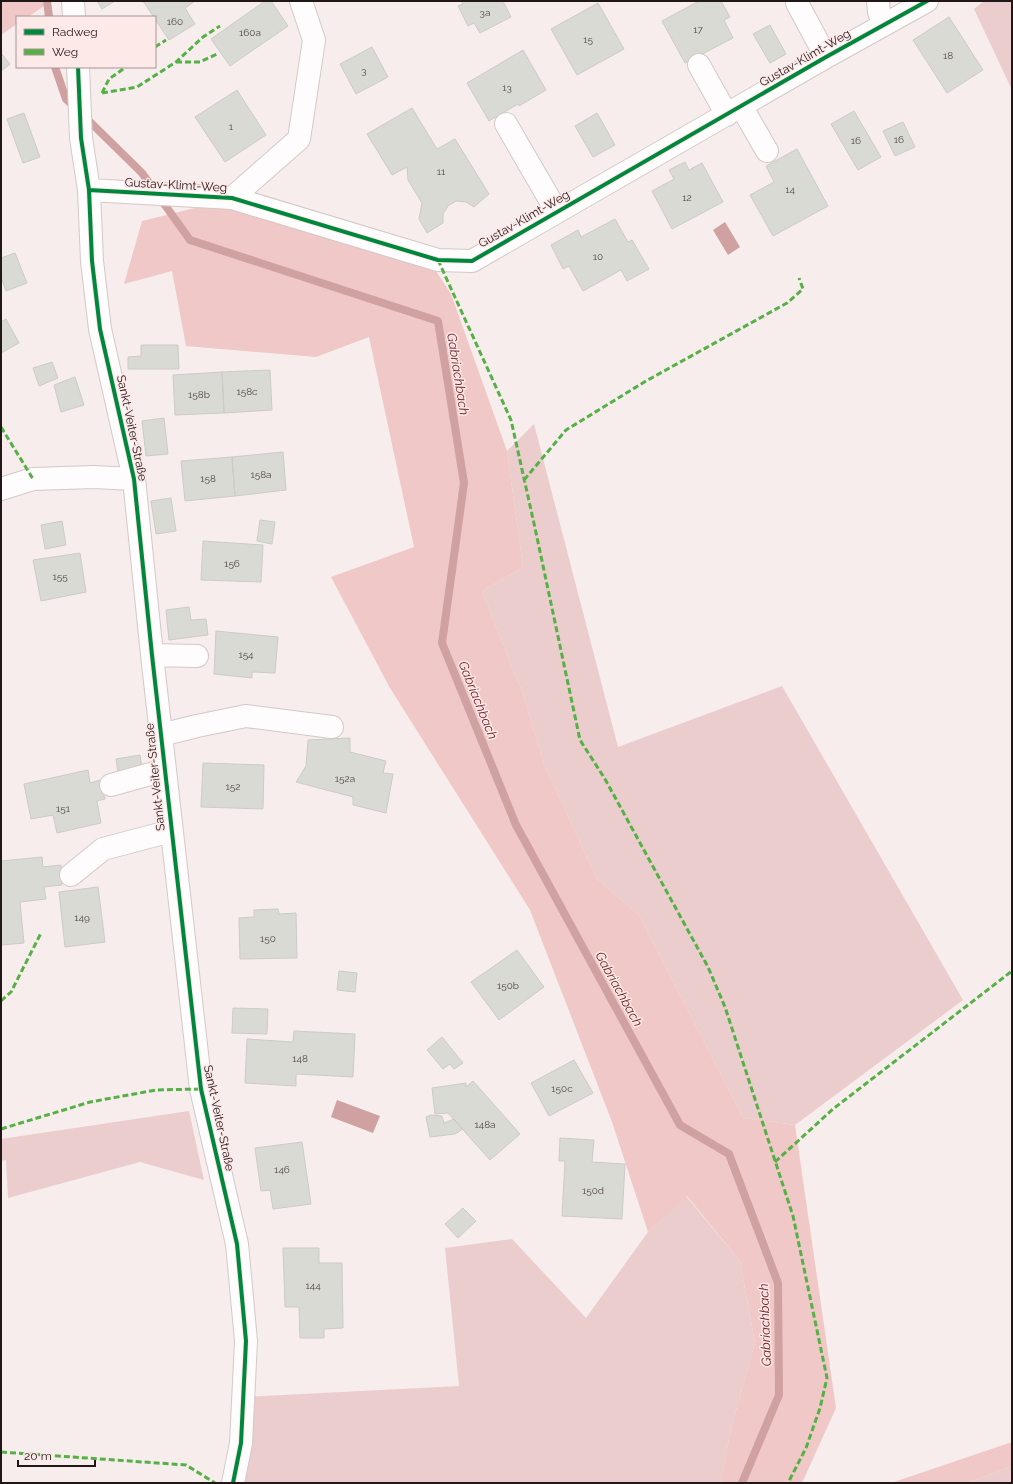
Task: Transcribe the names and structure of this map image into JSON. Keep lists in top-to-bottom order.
{
  "streets": {
    "street": ["Gustav-Klimt-Weg", "Sankt-Veiter-Straße"]
  },
  "crossings": [
    ["Gustav-Klimt-Weg", "Sankt-Veiter-Straße"]
  ],
  "water": ["Gabriachbach"],
  "house_numbers": [
    "3a",
    "160",
    "17",
    "160a",
    "15",
    "18",
    "3",
    "13",
    "1",
    "16",
    "16",
    "11",
    "14",
    "12",
    "10",
    "158c",
    "158b",
    "158a",
    "158",
    "156",
    "155",
    "154",
    "152a",
    "152",
    "151",
    "149",
    "150",
    "150b",
    "148",
    "150c",
    "148a",
    "146",
    "150d",
    "144"
  ],
  "legend": ["Radweg", "Weg"],
  "scale_bar": "20 m"
}
